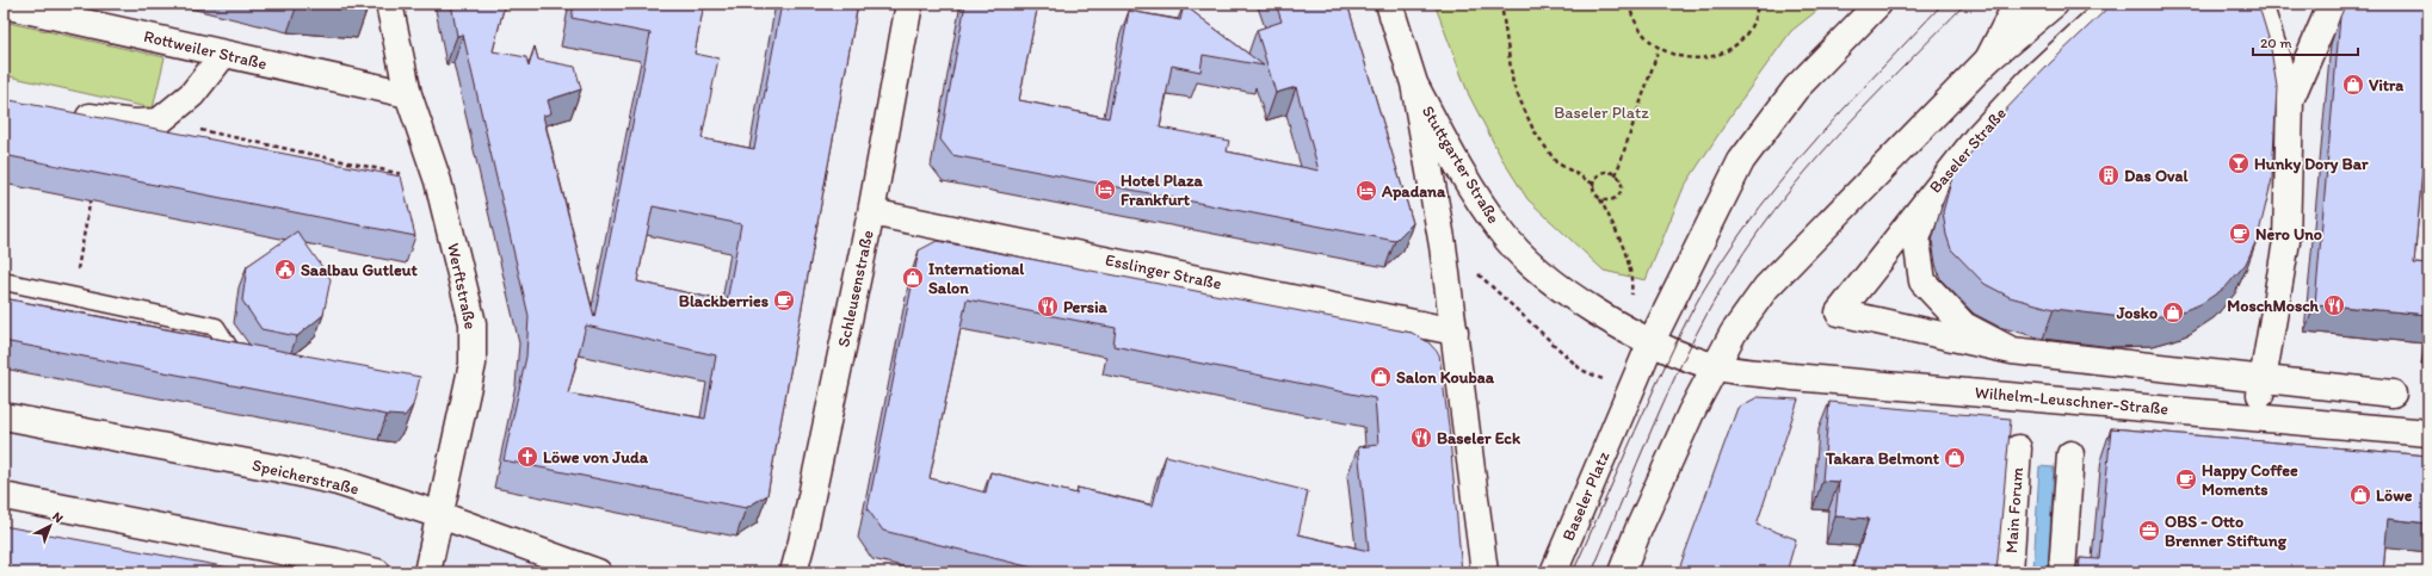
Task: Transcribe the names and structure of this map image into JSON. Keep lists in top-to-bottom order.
{
  "streets": {
    "street": [
      "Rottweiler Straße",
      "Baseler Straße",
      "Stuttgarter Straße",
      "Esslinger Straße",
      "Werftstraße",
      "Schleusenstraße",
      "Wilhelm-Leuschner-Straße",
      "Speicherstraße",
      "Baseler Platz",
      "Main Forum"
    ]
  },
  "crossings": [
    ["Rottweiler Straße", "Werftstraße"],
    ["Stuttgarter Straße", "Esslinger Straße"],
    ["Stuttgarter Straße", "Baseler Platz"],
    ["Esslinger Straße", "Schleusenstraße"],
    ["Werftstraße", "Speicherstraße"]
  ],
  "parks": ["Baseler Platz"],
  "places": {
    "shop": [
      "Vitra",
      "International Salon",
      "Josko",
      "Salon Koubaa",
      "Takara Belmont",
      "Löwe"
    ],
    "bar": ["Hunky Dory Bar"],
    "building": ["Das Oval"],
    "hotel": ["Hotel Plaza Frankfurt", "Apadana"],
    "cafe": ["Nero Uno", "Blackberries", "Happy Coffee Moments"],
    "public building": ["Saalbau Gutleut"],
    "restaurant": ["MoschMosch", "Persia", "Baseler Eck"],
    "church": ["Löwe von Juda"],
    "office": ["OBS - Otto Brenner Stiftung"]
  },
  "scale_bar": "20 m",
  "north": "top right"
}
